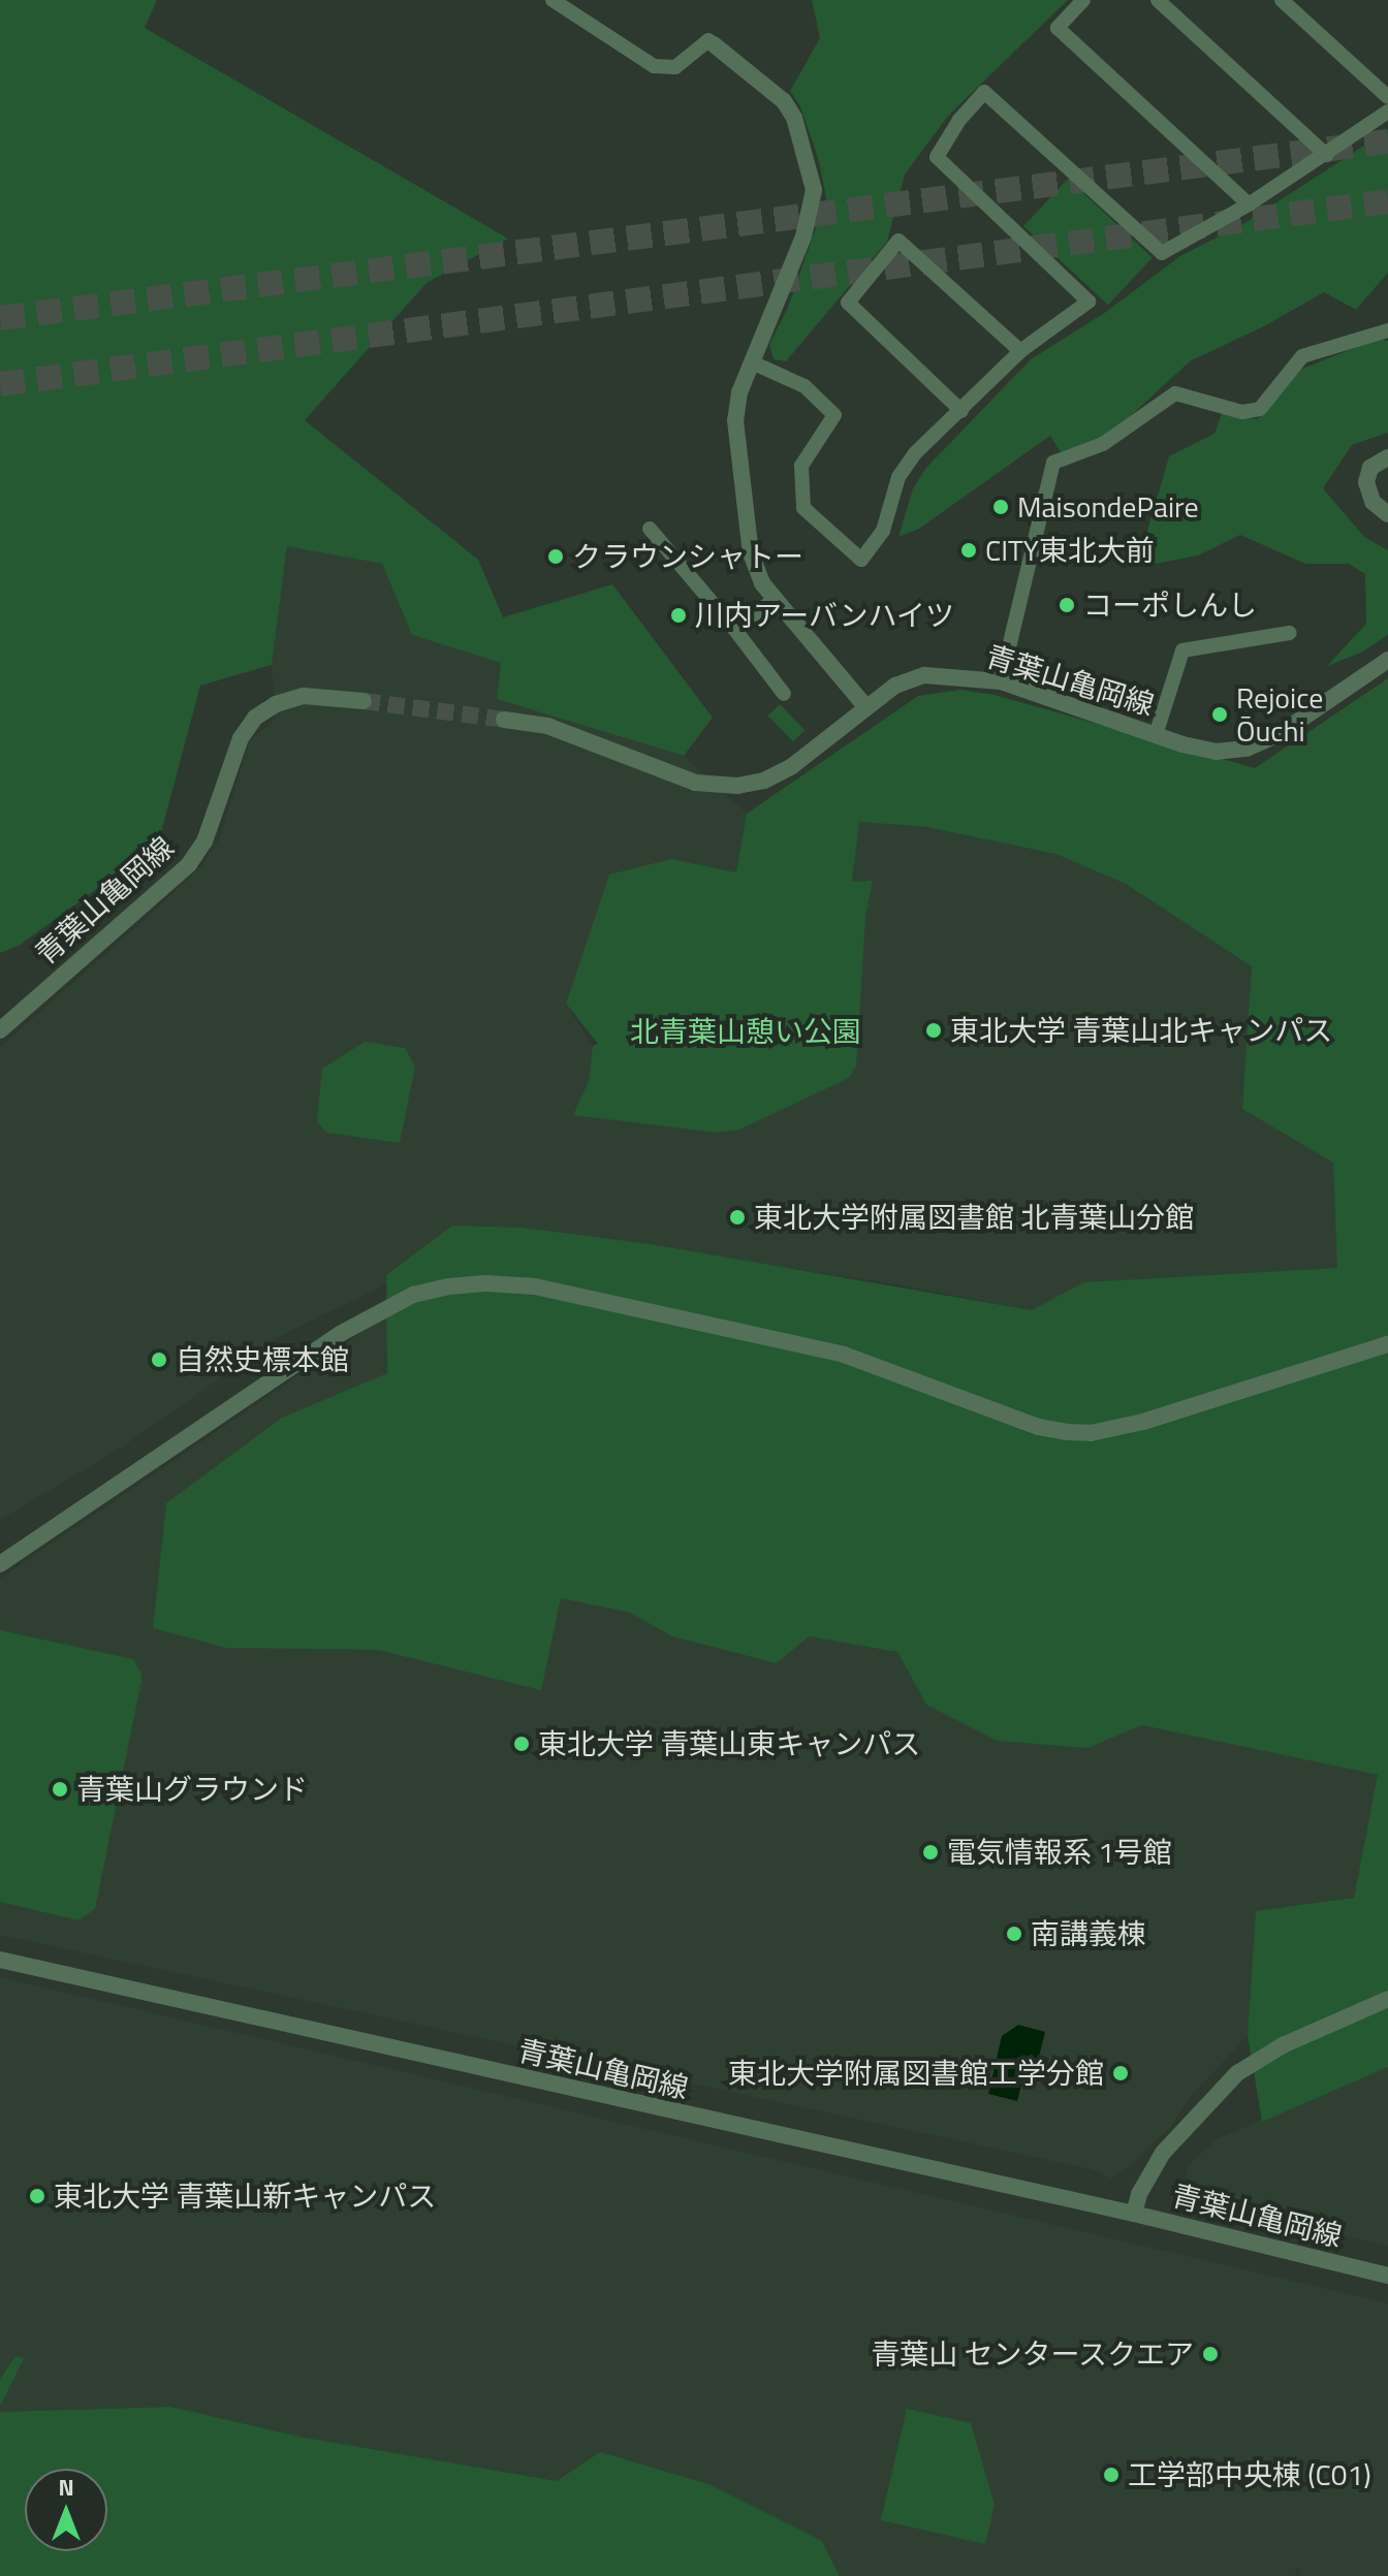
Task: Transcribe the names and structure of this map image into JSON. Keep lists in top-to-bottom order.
{
  "streets": {
    "street": ["青葉山亀岡線"]
  },
  "parks": ["北青葉山憩い公園"],
  "places": [
    "MaisondePaire",
    "CITY東北大前",
    "クラウンシャトー",
    "コーポしんし",
    "川内アーバンハイツ",
    "Rejoice Ōuchi",
    "東北大学 青葉山北キャンパス",
    "東北大学附属図書館 北青葉山分館",
    "自然史標本館",
    "東北大学 青葉山東キャンパス",
    "青葉山グラウンド",
    "電気情報系 1号館",
    "南講義棟",
    "東北大学附属図書館工学分館",
    "東北大学 青葉山新キャンパス",
    "青葉山 センタースクエア",
    "工学部中央棟 (C01)"
  ],
  "north": "top"
}
